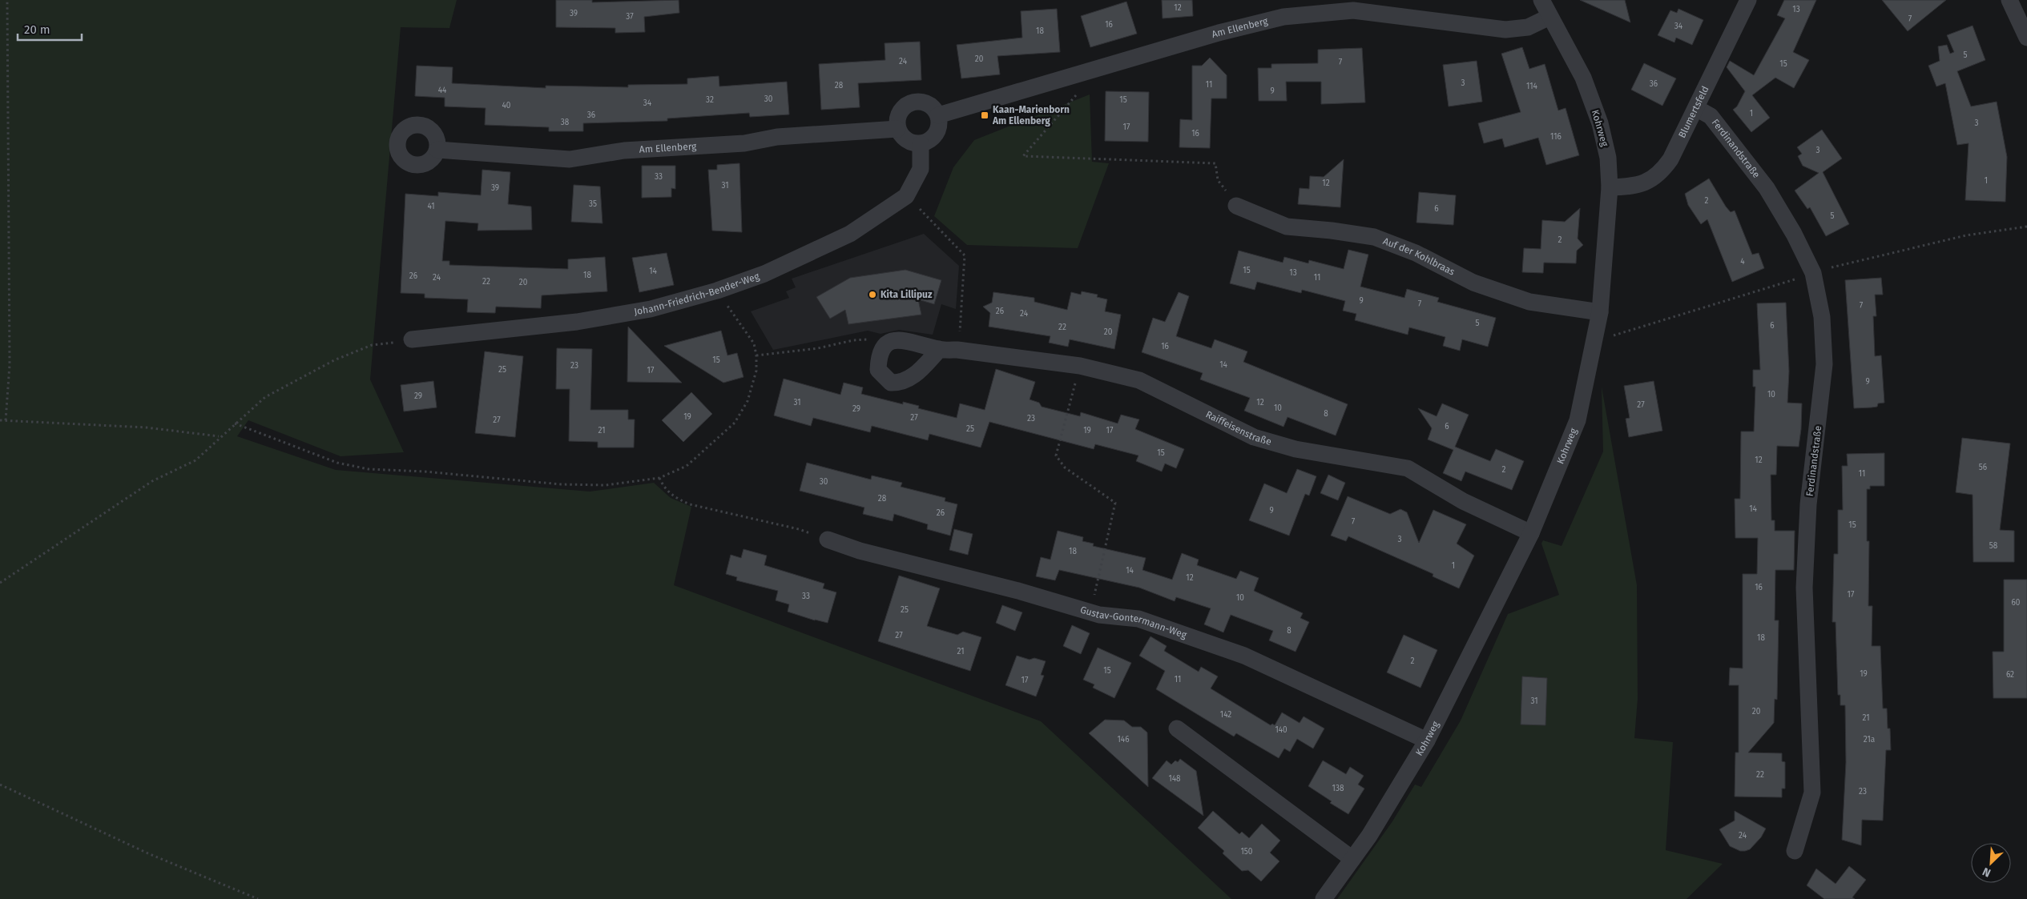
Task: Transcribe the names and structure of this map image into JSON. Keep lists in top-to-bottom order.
{
  "streets": {
    "street": [
      "Am Ellenberg",
      "Blumertsfeld",
      "Kohrweg",
      "Ferdinandstraße",
      "Auf der Kohlbraas",
      "Johann-Friedrich-Bender-Weg",
      "Raiffeisenstraße",
      "Gustav-Gontermann-Weg"
    ]
  },
  "crossings": [
    ["Am Ellenberg", "Kohrweg"],
    ["Am Ellenberg", "Johann-Friedrich-Bender-Weg"],
    ["Blumertsfeld", "Kohrweg"],
    ["Blumertsfeld", "Ferdinandstraße"],
    ["Kohrweg", "Auf der Kohlbraas"],
    ["Kohrweg", "Raiffeisenstraße"],
    ["Kohrweg", "Gustav-Gontermann-Weg"]
  ],
  "places": {
    "transit": ["Kaan-Marienborn Am Ellenberg"],
    "other": ["Kita Lillipuz"]
  },
  "house_numbers": [
    "12",
    "13",
    "39",
    "37",
    "7",
    "16",
    "34",
    "18",
    "5",
    "20",
    "24",
    "7",
    "15",
    "3",
    "36",
    "11",
    "28",
    "114",
    "44",
    "9",
    "30",
    "32",
    "15",
    "34",
    "40",
    "1",
    "36",
    "38",
    "3",
    "17",
    "16",
    "116",
    "3",
    "33",
    "1",
    "12",
    "31",
    "39",
    "2",
    "35",
    "41",
    "6",
    "5",
    "2",
    "4",
    "15",
    "14",
    "13",
    "18",
    "26",
    "24",
    "11",
    "22",
    "20",
    "9",
    "7",
    "7",
    "26",
    "24",
    "5",
    "6",
    "22",
    "20",
    "16",
    "15",
    "14",
    "23",
    "25",
    "17",
    "9",
    "10",
    "29",
    "31",
    "12",
    "27",
    "10",
    "29",
    "8",
    "19",
    "27",
    "23",
    "27",
    "6",
    "25",
    "21",
    "19",
    "17",
    "15",
    "12",
    "56",
    "2",
    "11",
    "30",
    "28",
    "14",
    "9",
    "26",
    "7",
    "15",
    "3",
    "58",
    "18",
    "1",
    "14",
    "12",
    "16",
    "17",
    "33",
    "10",
    "60",
    "25",
    "8",
    "27",
    "18",
    "21",
    "2",
    "15",
    "19",
    "62",
    "11",
    "17",
    "31",
    "20",
    "142",
    "21",
    "140",
    "146",
    "21a",
    "22",
    "148",
    "138",
    "23",
    "24",
    "150"
  ],
  "scale_bar": "20 m",
  "north": "bottom left"
}
